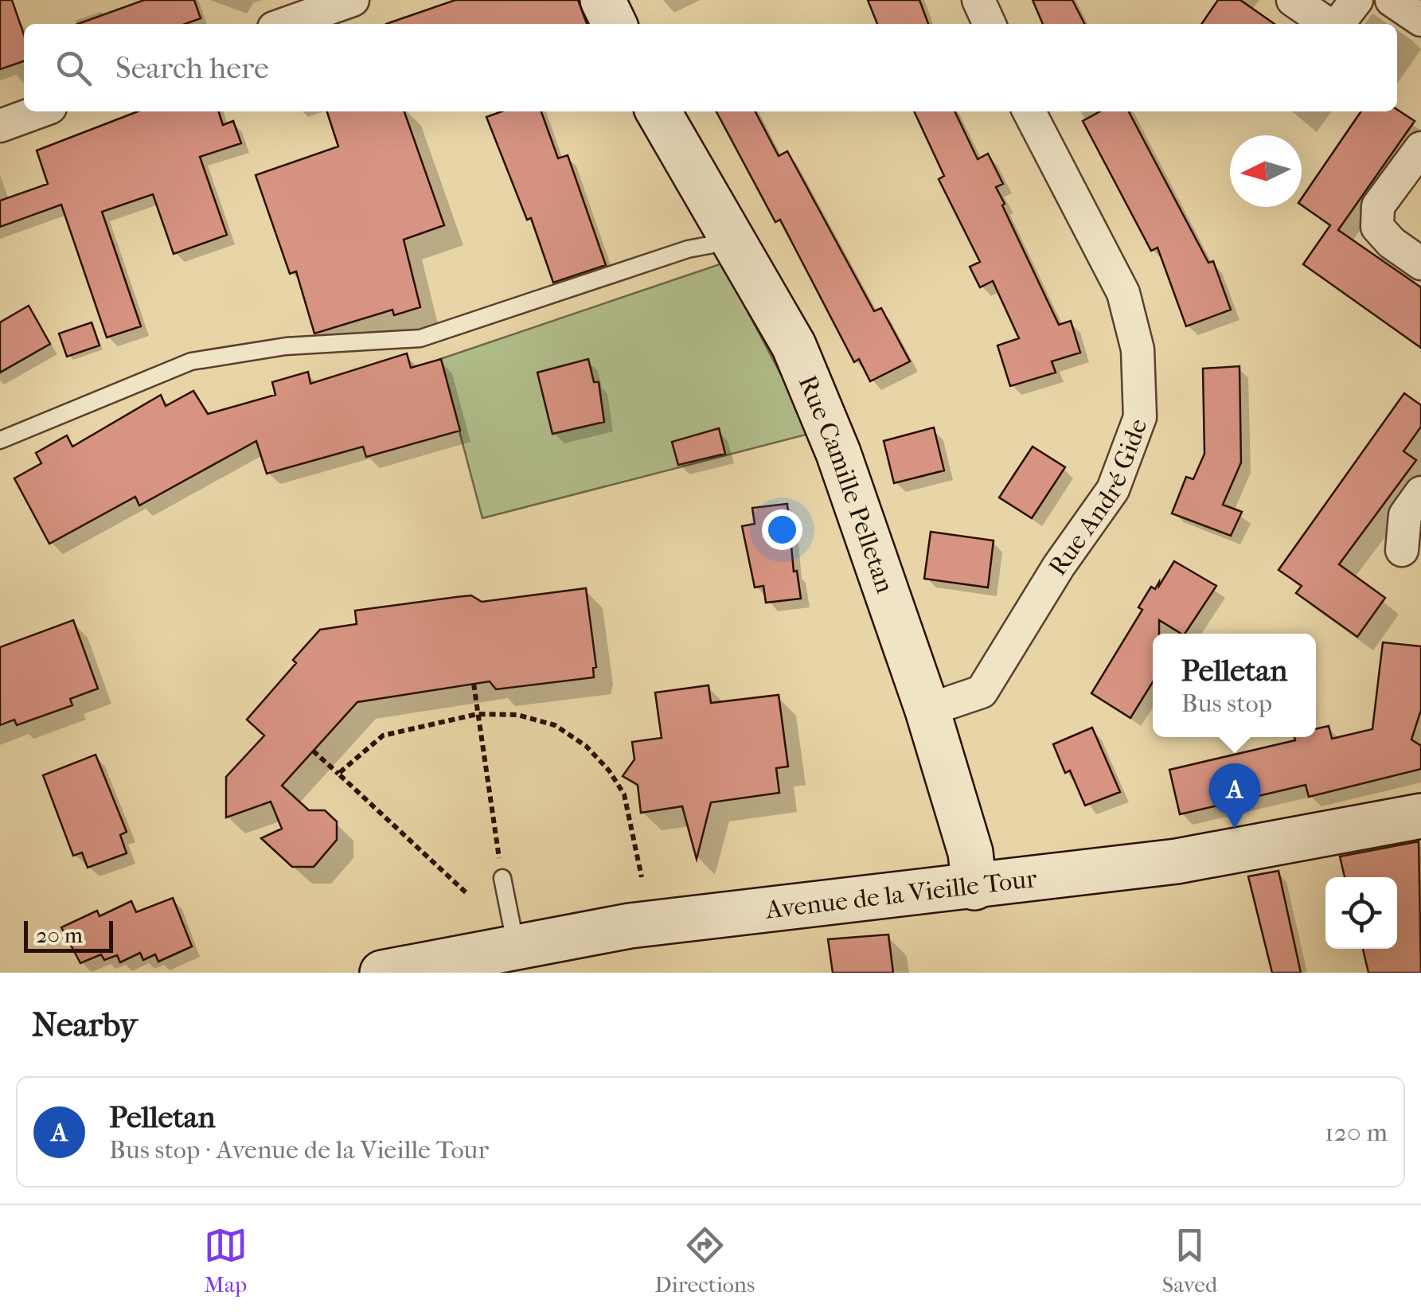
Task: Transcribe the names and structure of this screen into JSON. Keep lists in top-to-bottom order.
{
  "streets": {
    "street": ["Rue Camille Pelletan", "Rue André Gide", "Avenue de la Vieille Tour"]
  },
  "crossings": [
    ["Rue Camille Pelletan", "Rue André Gide"],
    ["Rue Camille Pelletan", "Avenue de la Vieille Tour"]
  ],
  "scale_bar": "20 m",
  "north": "left",
  "page": {
    "search": "Search here",
    "popup": ["Pelletan", "Bus stop"],
    "pins": "A",
    "scale": "20 m",
    "heading": "Nearby",
    "list": [
      {
        "mark": "A",
        "name": "Pelletan",
        "note": "Bus stop · Avenue de la Vieille Tour",
        "value": "120 m"
      }
    ],
    "nav": ["Map", "Directions", "Saved"]
  }
}
